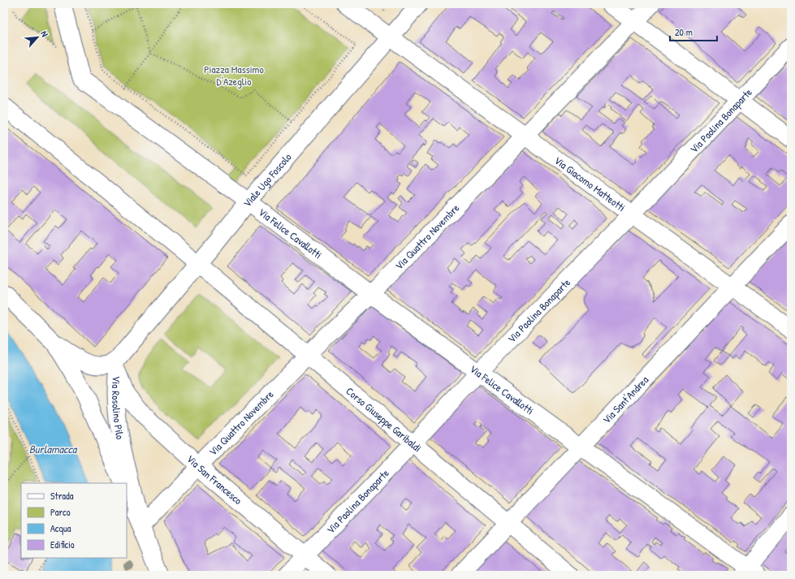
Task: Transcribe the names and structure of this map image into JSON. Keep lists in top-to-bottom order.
{
  "streets": {
    "street": [
      "Via Paolina Bonaparte",
      "Viale Ugo Foscolo",
      "Via Giacomo Matteotti",
      "Via Felice Cavallotti",
      "Via Quattro Novembre",
      "Via Sant'Andrea",
      "Via Rosolino Pilo",
      "Corso Giuseppe Garibaldi",
      "Via San Francesco"
    ]
  },
  "crossings": [
    ["Via Paolina Bonaparte", "Via Giacomo Matteotti"],
    ["Via Paolina Bonaparte", "Via Felice Cavallotti"],
    ["Via Paolina Bonaparte", "Corso Giuseppe Garibaldi"],
    ["Via Paolina Bonaparte", "Via San Francesco"],
    ["Viale Ugo Foscolo", "Via Giacomo Matteotti"],
    ["Viale Ugo Foscolo", "Via Felice Cavallotti"],
    ["Viale Ugo Foscolo", "Via Rosolino Pilo"],
    ["Viale Ugo Foscolo", "Corso Giuseppe Garibaldi"],
    ["Viale Ugo Foscolo", "Via San Francesco"],
    ["Via Giacomo Matteotti", "Via Quattro Novembre"],
    ["Via Giacomo Matteotti", "Via Sant'Andrea"],
    ["Via Felice Cavallotti", "Via Quattro Novembre"],
    ["Via Felice Cavallotti", "Via Sant'Andrea"],
    ["Via Quattro Novembre", "Via Rosolino Pilo"],
    ["Via Quattro Novembre", "Corso Giuseppe Garibaldi"],
    ["Via Quattro Novembre", "Via San Francesco"],
    ["Via Sant'Andrea", "Corso Giuseppe Garibaldi"],
    ["Via Rosolino Pilo", "Via San Francesco"]
  ],
  "water": ["Burlamacca"],
  "parks": ["Piazza Massimo D'Azeglio"],
  "legend": [
    "Strada",
    "Parco",
    "Acqua",
    "Edificio"
  ],
  "scale_bar": "20 m",
  "north": "top right"
}
